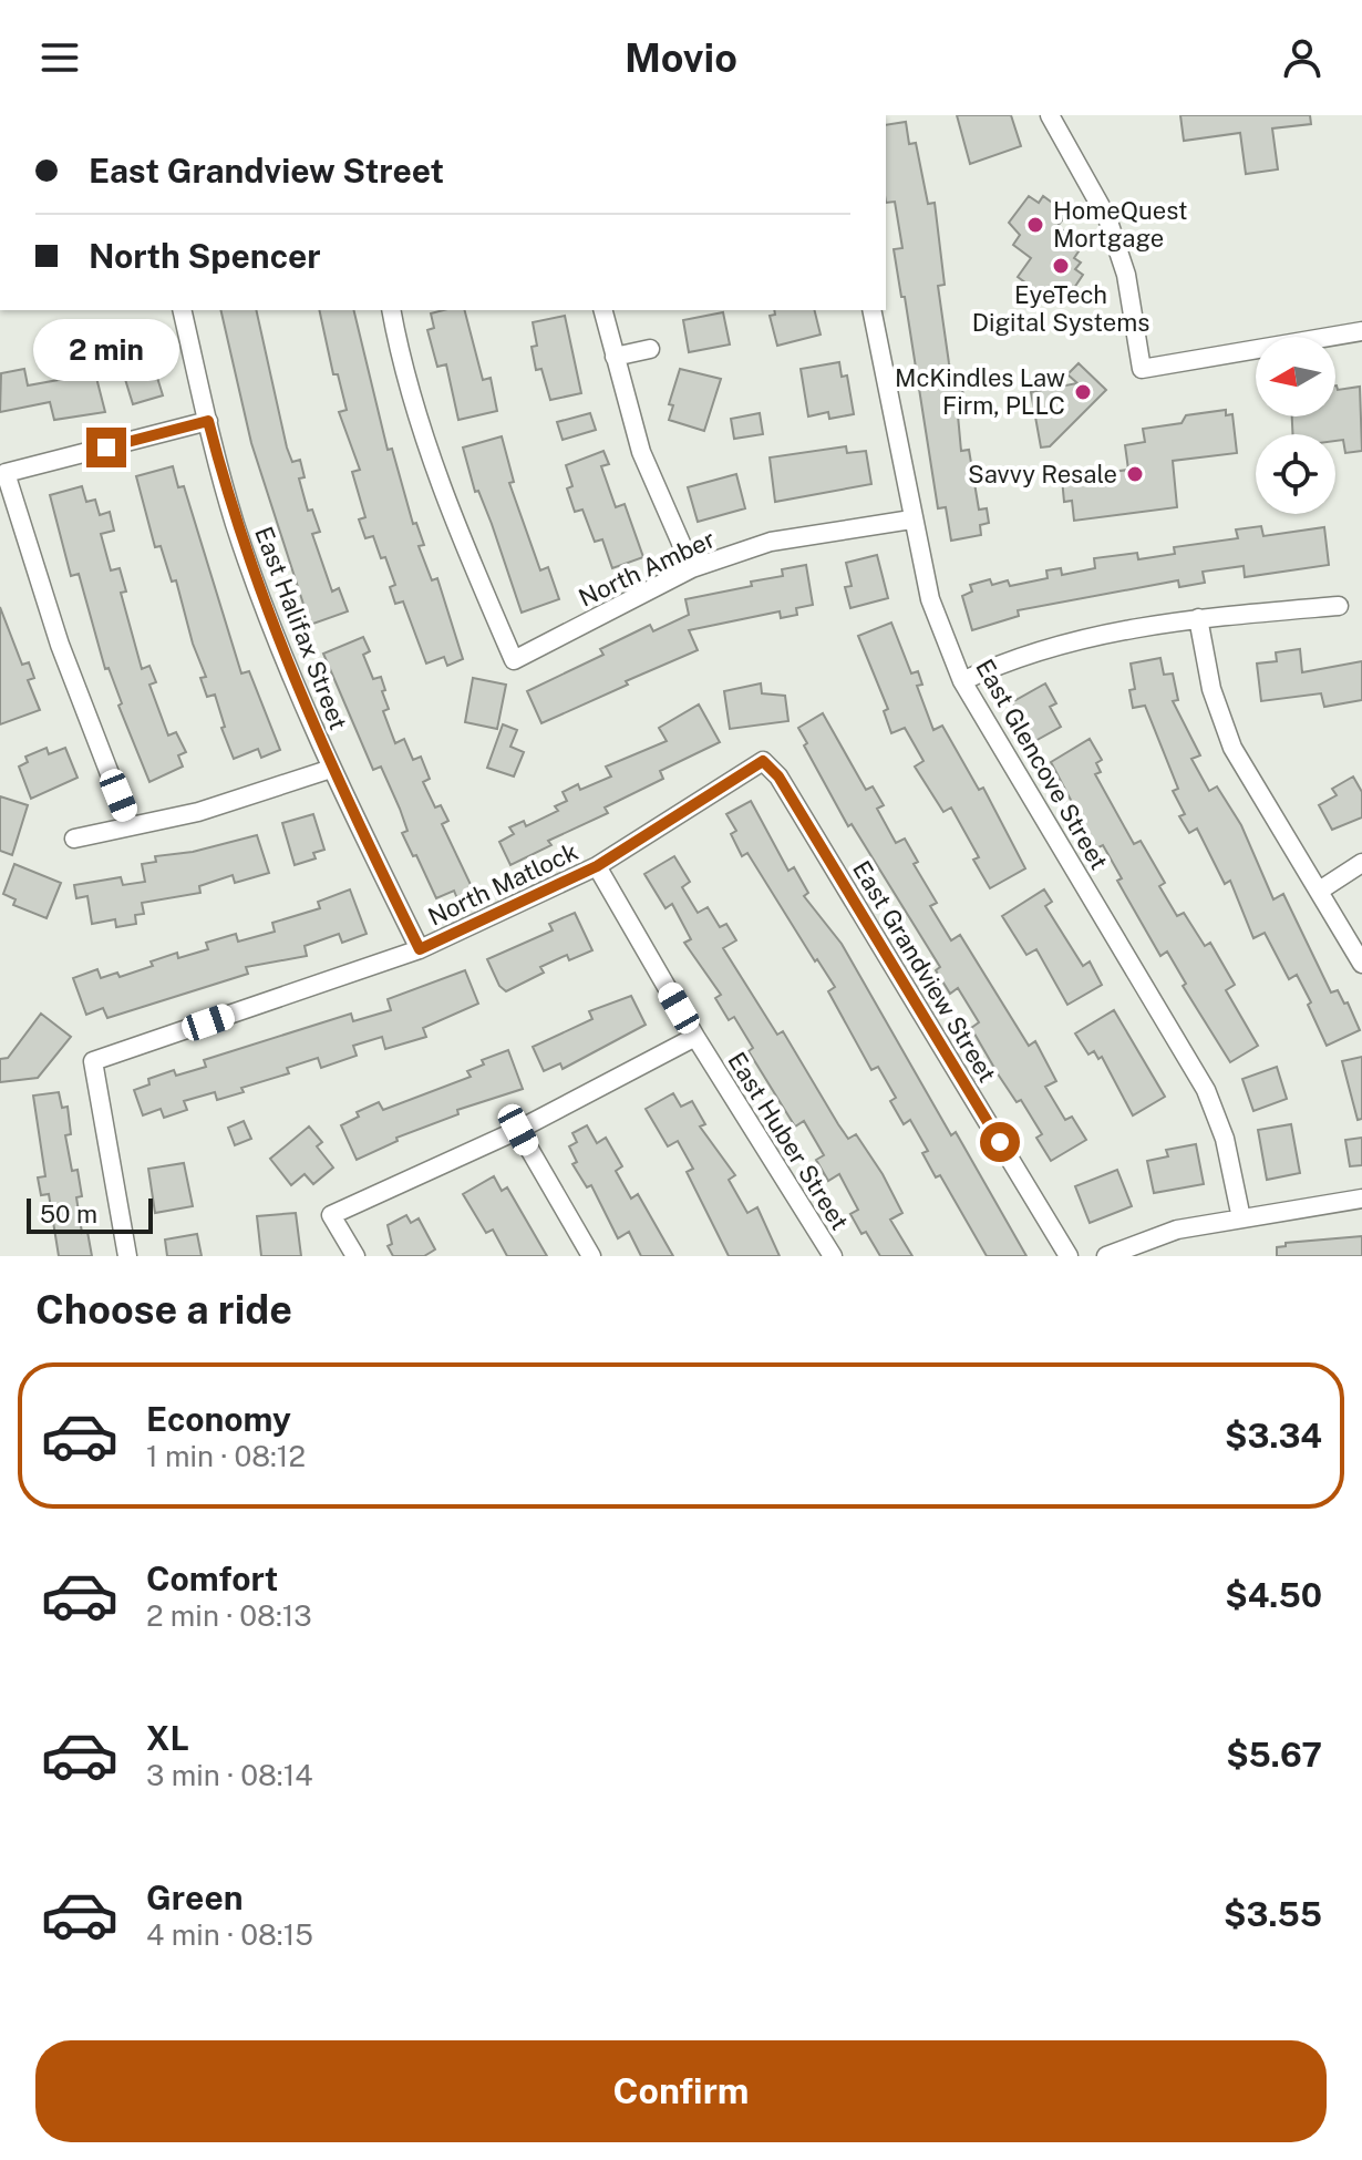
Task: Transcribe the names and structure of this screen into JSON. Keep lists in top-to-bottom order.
{
  "streets": {
    "street": [
      "North Amber",
      "East Halifax Street",
      "East Glencove Street",
      "North Matlock",
      "East Grandview Street",
      "East Huber Street"
    ]
  },
  "crossings": [
    ["North Amber", "East Glencove Street"],
    ["East Halifax Street", "North Matlock"],
    ["North Matlock", "East Grandview Street"],
    ["North Matlock", "East Huber Street"]
  ],
  "places": [
    "HomeQuest Mortgage",
    "EyeTech Digital Systems",
    "McKindles Law Firm, PLLC",
    "Savvy Resale"
  ],
  "scale_bar": "50 m",
  "north": "left",
  "page": {
    "header": "Movio",
    "banner": ["East Grandview Street", "North Spencer"],
    "bubble": "2 min",
    "scale": "50 m",
    "heading": "Choose a ride",
    "list": [
      {
        "name": "Economy",
        "note": "1 min · 08:12",
        "value": "$3.34"
      },
      {
        "name": "Comfort",
        "note": "2 min · 08:13",
        "value": "$4.50"
      },
      {
        "name": "XL",
        "note": "3 min · 08:14",
        "value": "$5.67"
      },
      {
        "name": "Green",
        "note": "4 min · 08:15",
        "value": "$3.55"
      }
    ],
    "buttons": "Confirm"
  }
}
